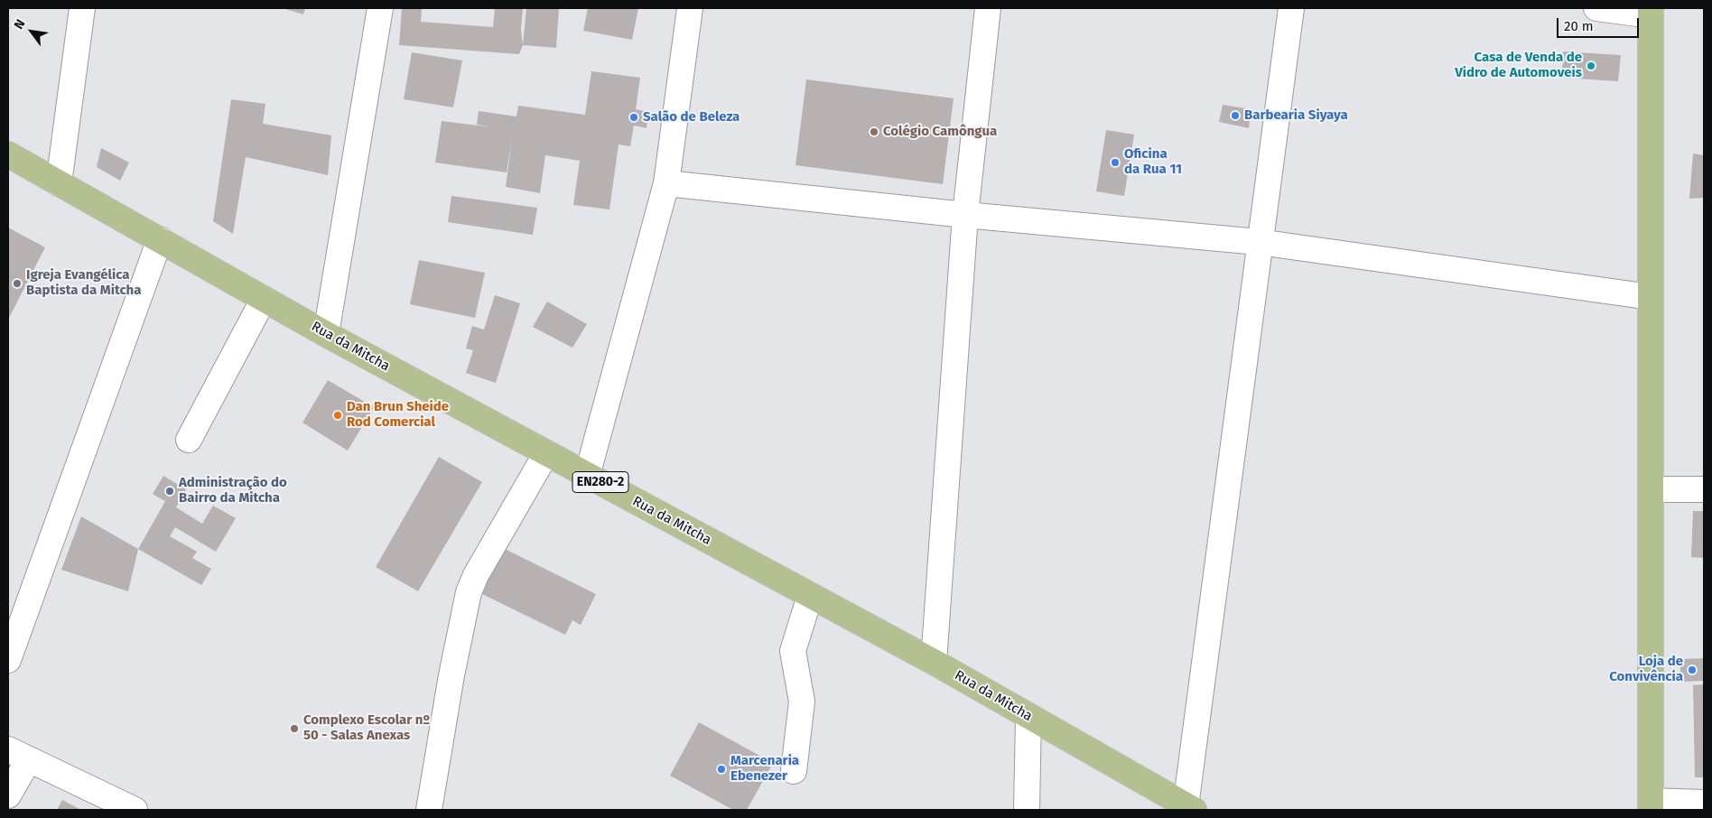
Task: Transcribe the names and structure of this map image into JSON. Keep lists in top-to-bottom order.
{
  "streets": {
    "main road": ["Rua da Mitcha", "EN280-2"]
  },
  "places": [
    "Casa de Venda de Vidro de Automoveis",
    "Barbearia Siyaya",
    "Salão de Beleza",
    "Colégio Camôngua",
    "Oficina da Rua 11",
    "Igreja Evangélica Baptista da Mitcha",
    "Dan Brun Sheide Rod Comercial",
    "Administração do Bairro da Mitcha",
    "Loja de Convivência",
    "Complexo Escolar nº 50 - Salas Anexas",
    "Marcenaria Ebenezer"
  ],
  "scale_bar": "20 m",
  "north": "top left"
}
